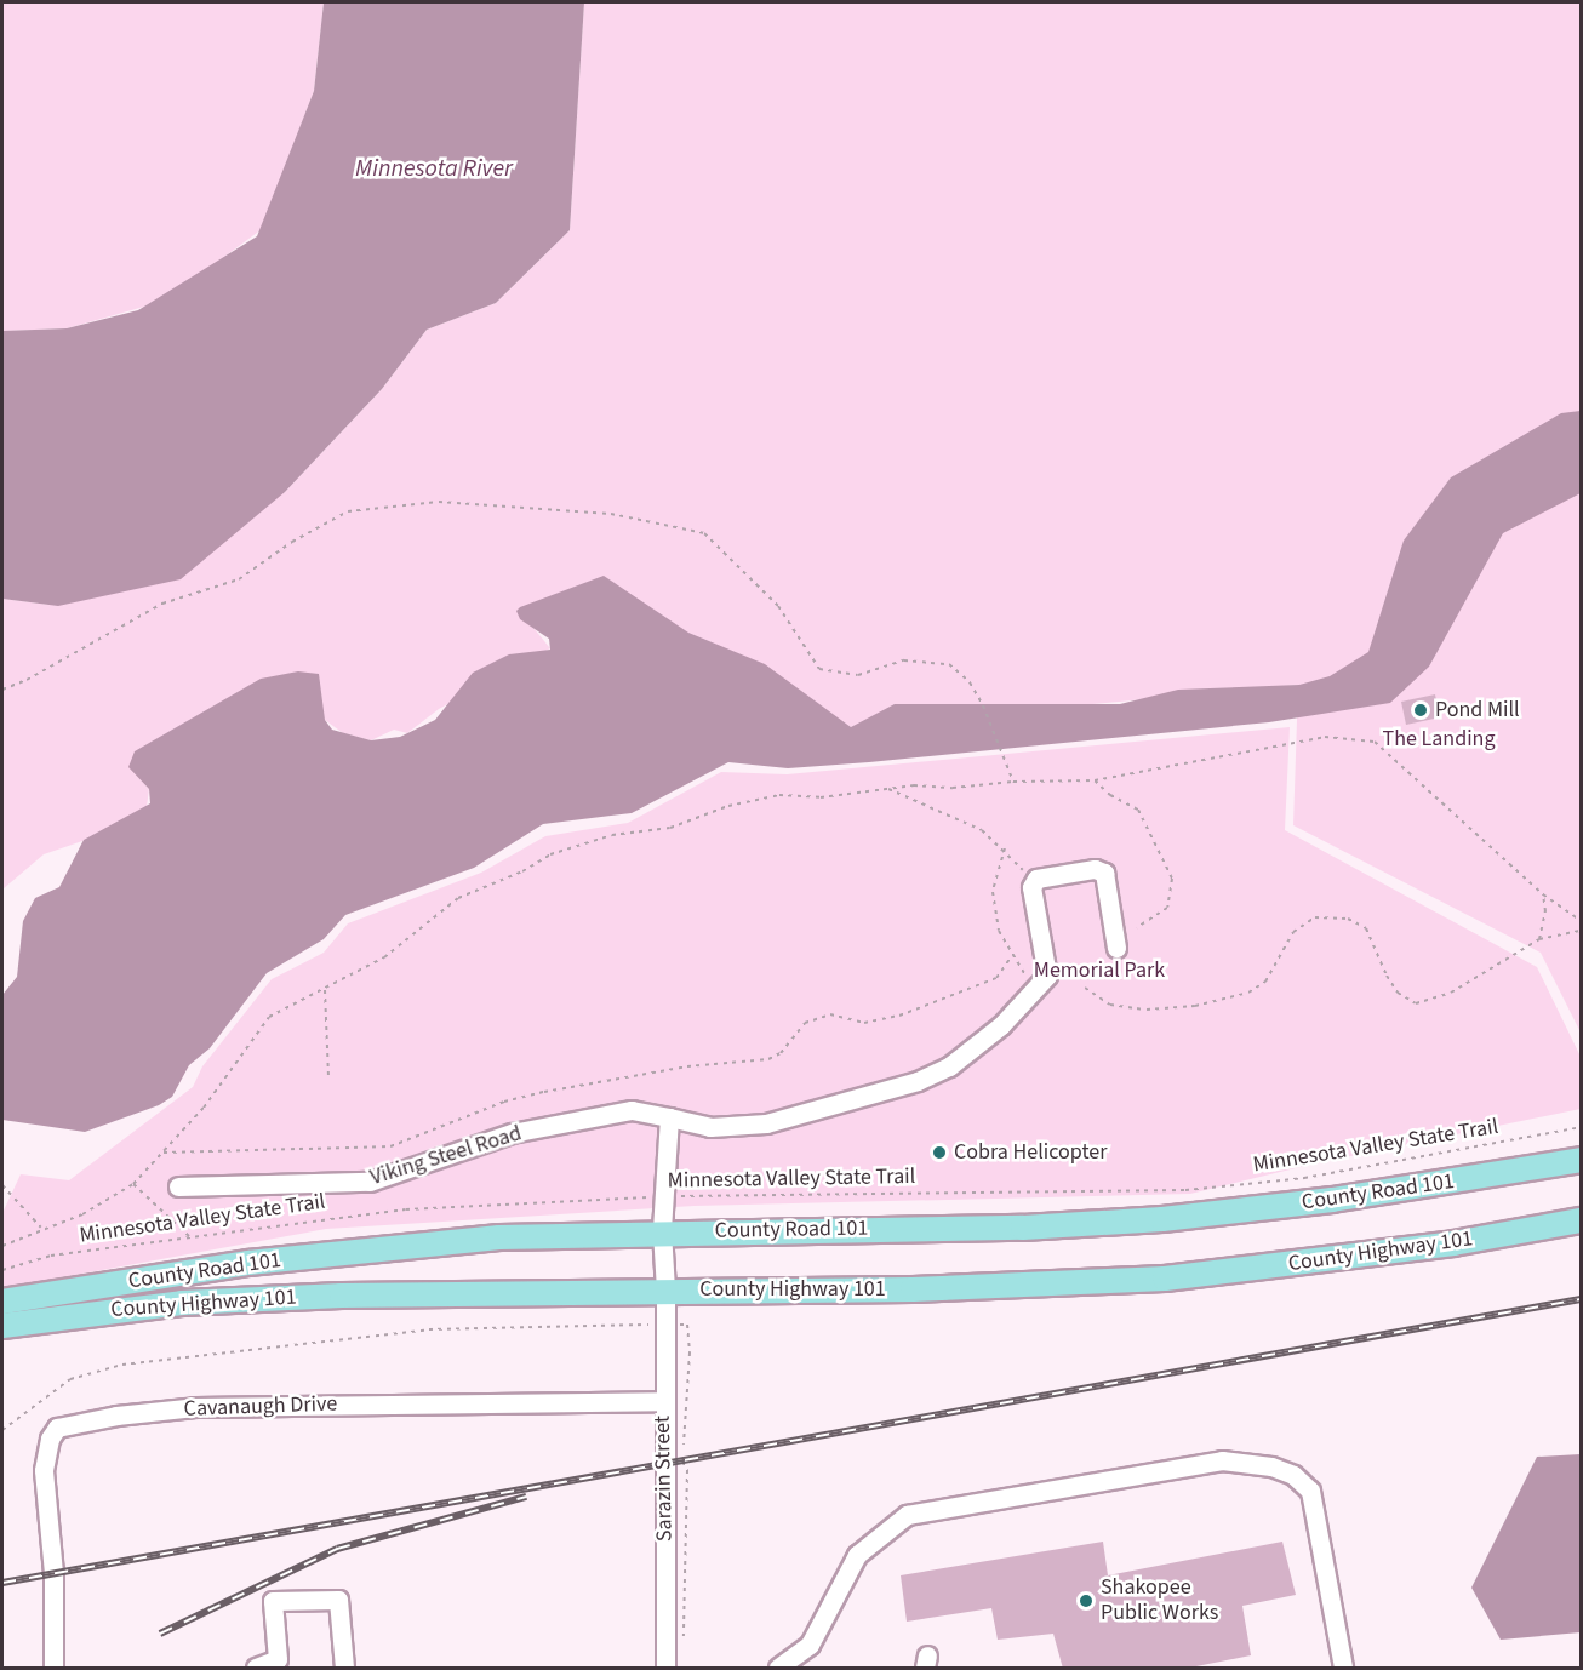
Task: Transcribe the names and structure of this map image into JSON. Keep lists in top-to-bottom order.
{
  "streets": {
    "main road": ["County Road 101", "County Highway 101"],
    "street": ["Viking Steel Road", "Cavanaugh Drive", "Sarazin Street"],
    "path": ["Minnesota Valley State Trail"]
  },
  "crossings": [
    ["County Highway 101", "Sarazin Street"],
    ["Cavanaugh Drive", "Sarazin Street"]
  ],
  "water": ["Minnesota River"],
  "parks": ["The Landing", "Memorial Park"],
  "places": ["Pond Mill", "Cobra Helicopter", "Shakopee Public Works"]
}
